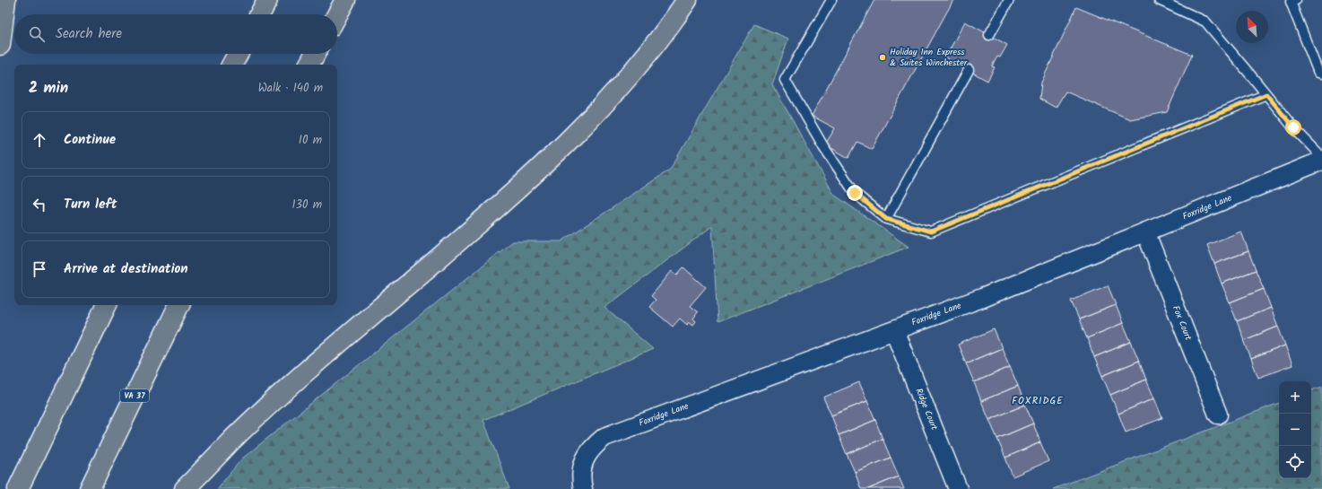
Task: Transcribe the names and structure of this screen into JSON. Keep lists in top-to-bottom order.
{
  "streets": {
    "highway": ["VA 37"],
    "street": ["Foxridge Lane", "Fox Court", "Ridge Court"]
  },
  "crossings": [
    ["Foxridge Lane", "Fox Court"],
    ["Foxridge Lane", "Ridge Court"]
  ],
  "districts": ["FOXRIDGE"],
  "places": ["Holiday Inn Express & Suites Winchester"],
  "north": "top left",
  "page": {
    "search": "Search here",
    "heading": ["2 min", "Walk · 140 m"],
    "list": [
      ["Continue", "10 m"],
      ["Turn left", "130 m"],
      "Arrive at destination"
    ],
    "map_buttons": ["+", "−"]
  }
}
